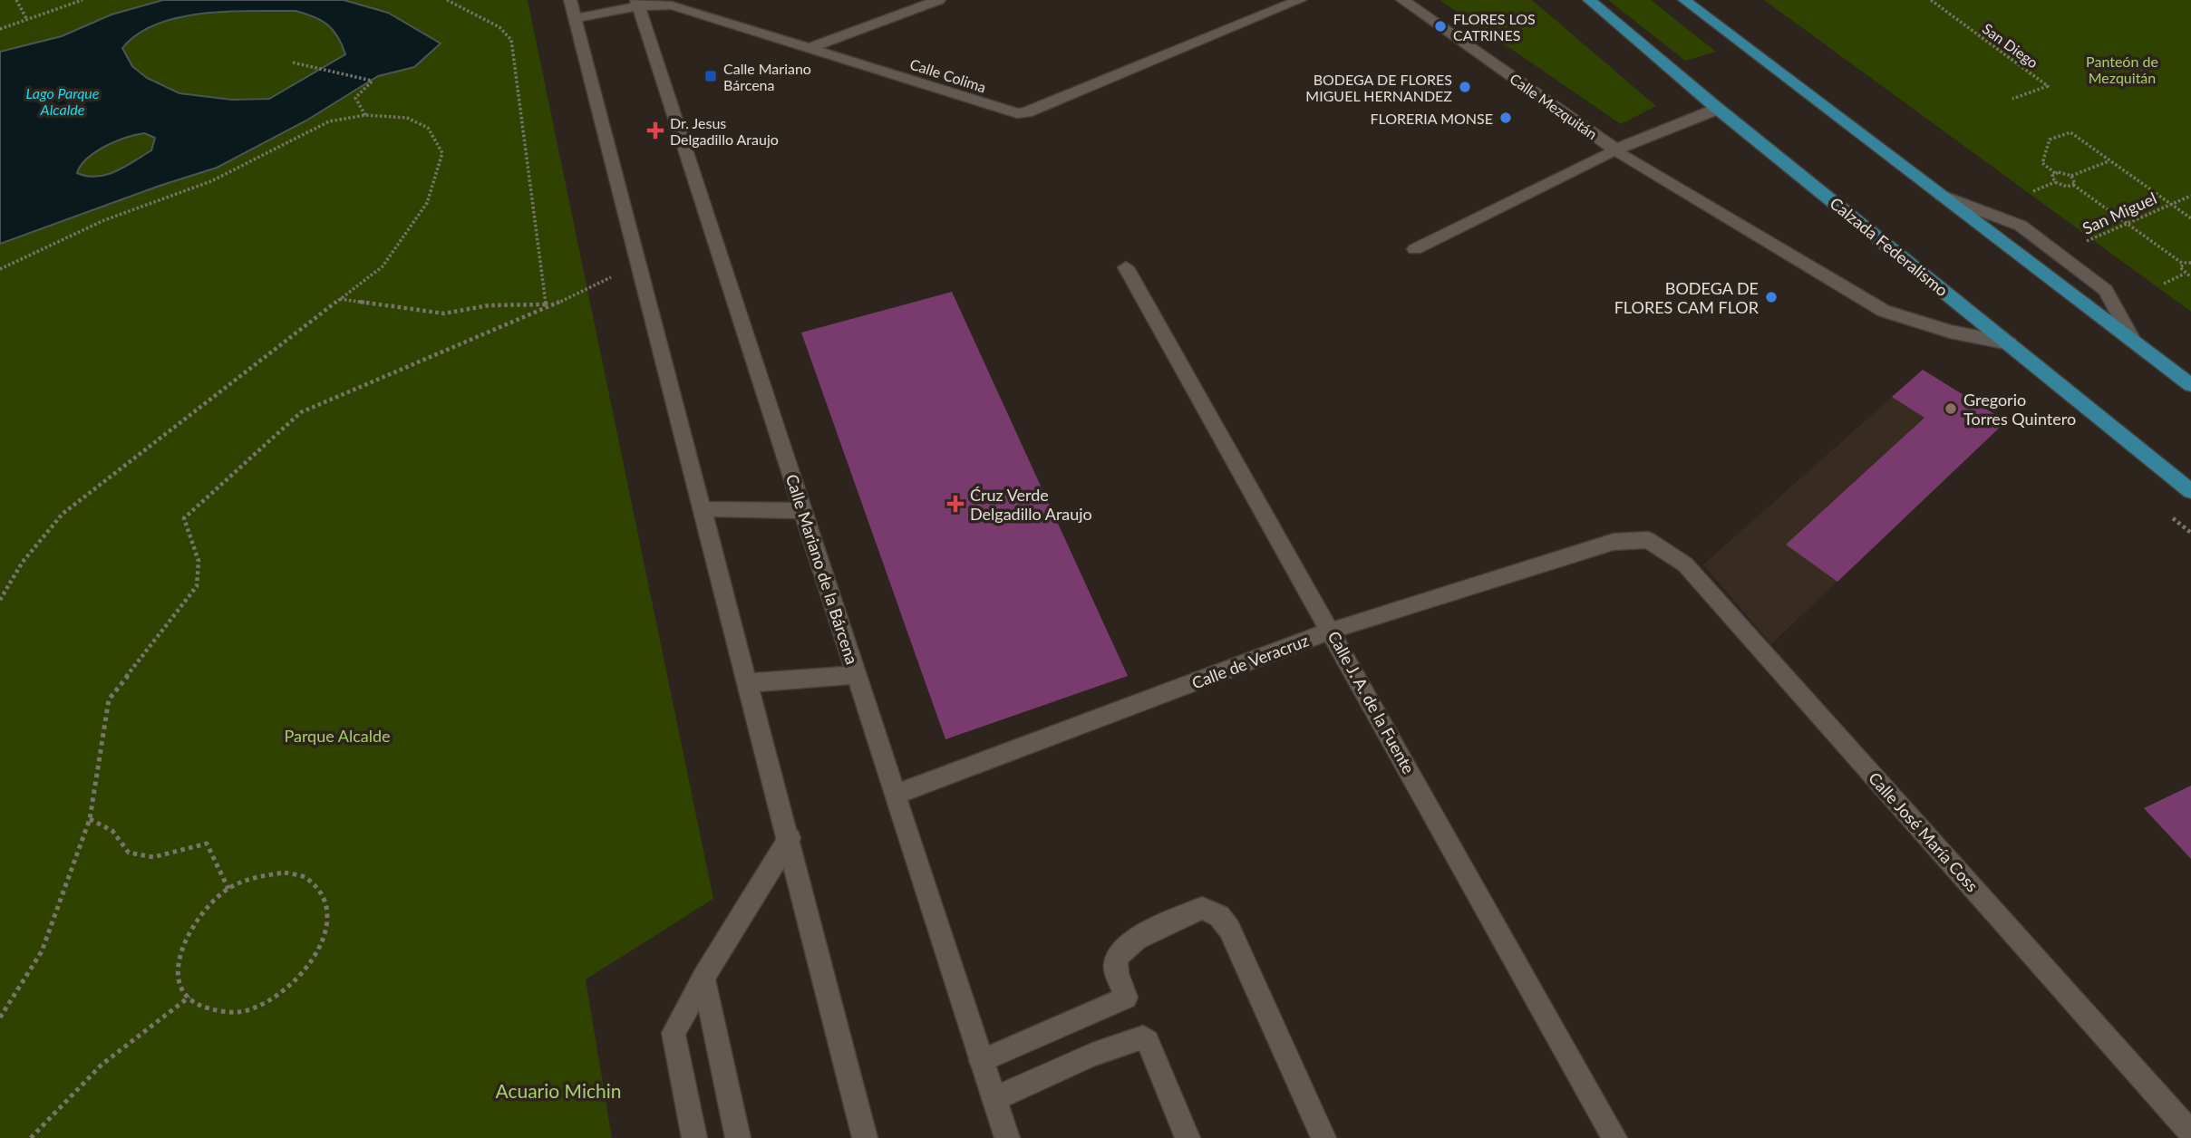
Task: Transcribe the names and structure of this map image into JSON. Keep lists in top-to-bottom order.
{
  "streets": {
    "main road": ["Calzada Federalismo"],
    "street": [
      "Calle Colima",
      "Calle Mezquitán",
      "Calle Mariano de la Bárcena",
      "Calle de Veracruz",
      "Calle J. A. de la Fuente",
      "Calle José María Coss"
    ],
    "path": ["San Diego", "San Miguel"]
  },
  "crossings": [
    ["Calle Colima", "Calle Mariano de la Bárcena"],
    ["Calle Mezquitán", "Calzada Federalismo"],
    ["Calle Mariano de la Bárcena", "Calle de Veracruz"],
    ["Calle de Veracruz", "Calle J. A. de la Fuente"],
    ["Calle de Veracruz", "Calle José María Coss"]
  ],
  "water": ["Lago Parque Alcalde"],
  "parks": ["Panteón de Mezquitán", "Parque Alcalde", "Acuario Michin"],
  "places": {
    "other": [
      "FLORES LOS CATRINES",
      "BODEGA DE FLORES MIGUEL HERNANDEZ",
      "FLORERIA MONSE",
      "BODEGA DE FLORES CAM FLOR",
      "Gregorio Torres Quintero"
    ],
    "transit": ["Calle Mariano Bárcena"],
    "health": ["Dr. Jesus Delgadillo Araujo", "Ćruz Verde Delgadillo Araujo"]
  }
}
